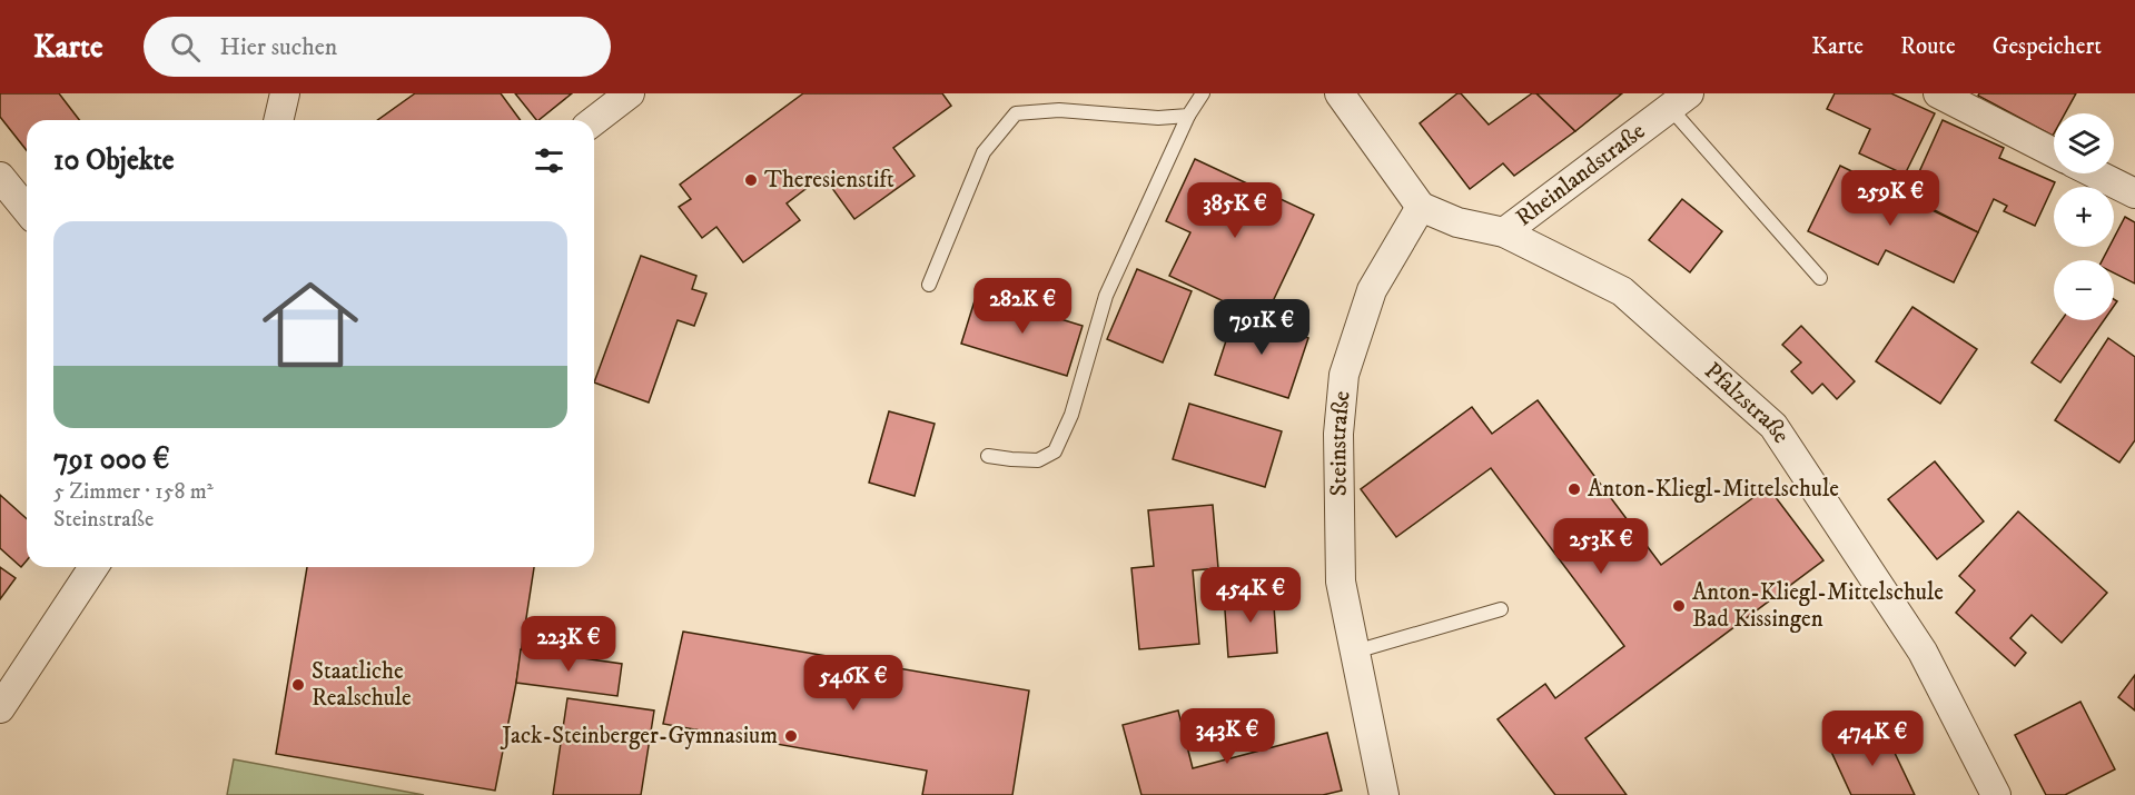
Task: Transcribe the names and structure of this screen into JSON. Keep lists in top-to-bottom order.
{
  "streets": {
    "street": ["Rheinlandstraße", "Pfalzstraße", "Steinstraße"]
  },
  "crossings": [
    ["Rheinlandstraße", "Pfalzstraße"],
    ["Pfalzstraße", "Steinstraße"]
  ],
  "places": [
    "Theresienstift",
    "Anton-Kliegl-Mittelschule",
    "Anton-Kliegl-Mittelschule Bad Kissingen",
    "Staatliche Realschule",
    "Jack-Steinberger-Gymnasium"
  ],
  "page": {
    "header": "Karte",
    "search": "Hier suchen",
    "nav": ["Karte", "Route", "Gespeichert"],
    "map_buttons": ["+", "−"],
    "heading": "10 Objekte",
    "price": [
      "259K €",
      "385K €",
      "282K €",
      "791K €",
      "253K €",
      "454K €",
      "223K €",
      "546K €",
      "343K €",
      "474K €"
    ],
    "list": [
      {
        "name": "791 000 €",
        "note": "5 Zimmer · 158 m² · Steinstraße"
      }
    ]
  }
}
